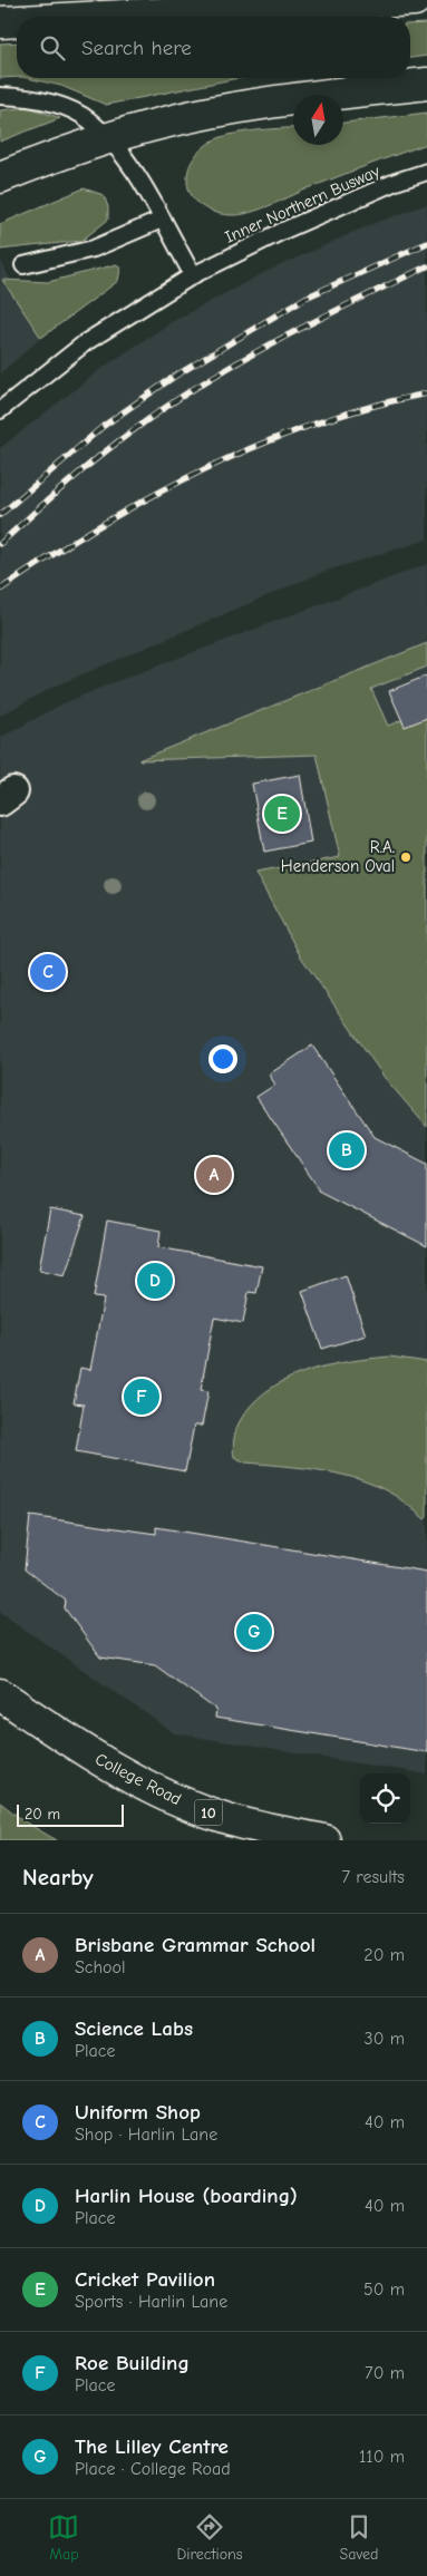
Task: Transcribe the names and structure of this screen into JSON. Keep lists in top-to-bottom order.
{
  "streets": {
    "main road": ["College Road", "10"],
    "lane": ["Inner Northern Busway"]
  },
  "places": ["R.A. Henderson Oval"],
  "scale_bar": "20 m",
  "north": "top",
  "page": {
    "search": "Search here",
    "pins": [
      "E",
      "C",
      "B",
      "A",
      "D",
      "F",
      "G"
    ],
    "scale": "20 m",
    "heading": ["Nearby", "7 results"],
    "list": [
      {
        "mark": "A",
        "name": "Brisbane Grammar School",
        "note": "School",
        "value": "20 m"
      },
      {
        "mark": "B",
        "name": "Science Labs",
        "note": "Place",
        "value": "30 m"
      },
      {
        "mark": "C",
        "name": "Uniform Shop",
        "note": "Shop · Harlin Lane",
        "value": "40 m"
      },
      {
        "mark": "D",
        "name": "Harlin House (boarding)",
        "note": "Place",
        "value": "40 m"
      },
      {
        "mark": "E",
        "name": "Cricket Pavilion",
        "note": "Sports · Harlin Lane",
        "value": "50 m"
      },
      {
        "mark": "F",
        "name": "Roe Building",
        "note": "Place",
        "value": "70 m"
      },
      {
        "mark": "G",
        "name": "The Lilley Centre",
        "note": "Place · College Road",
        "value": "110 m"
      }
    ],
    "nav": ["Map", "Directions", "Saved"]
  }
}
